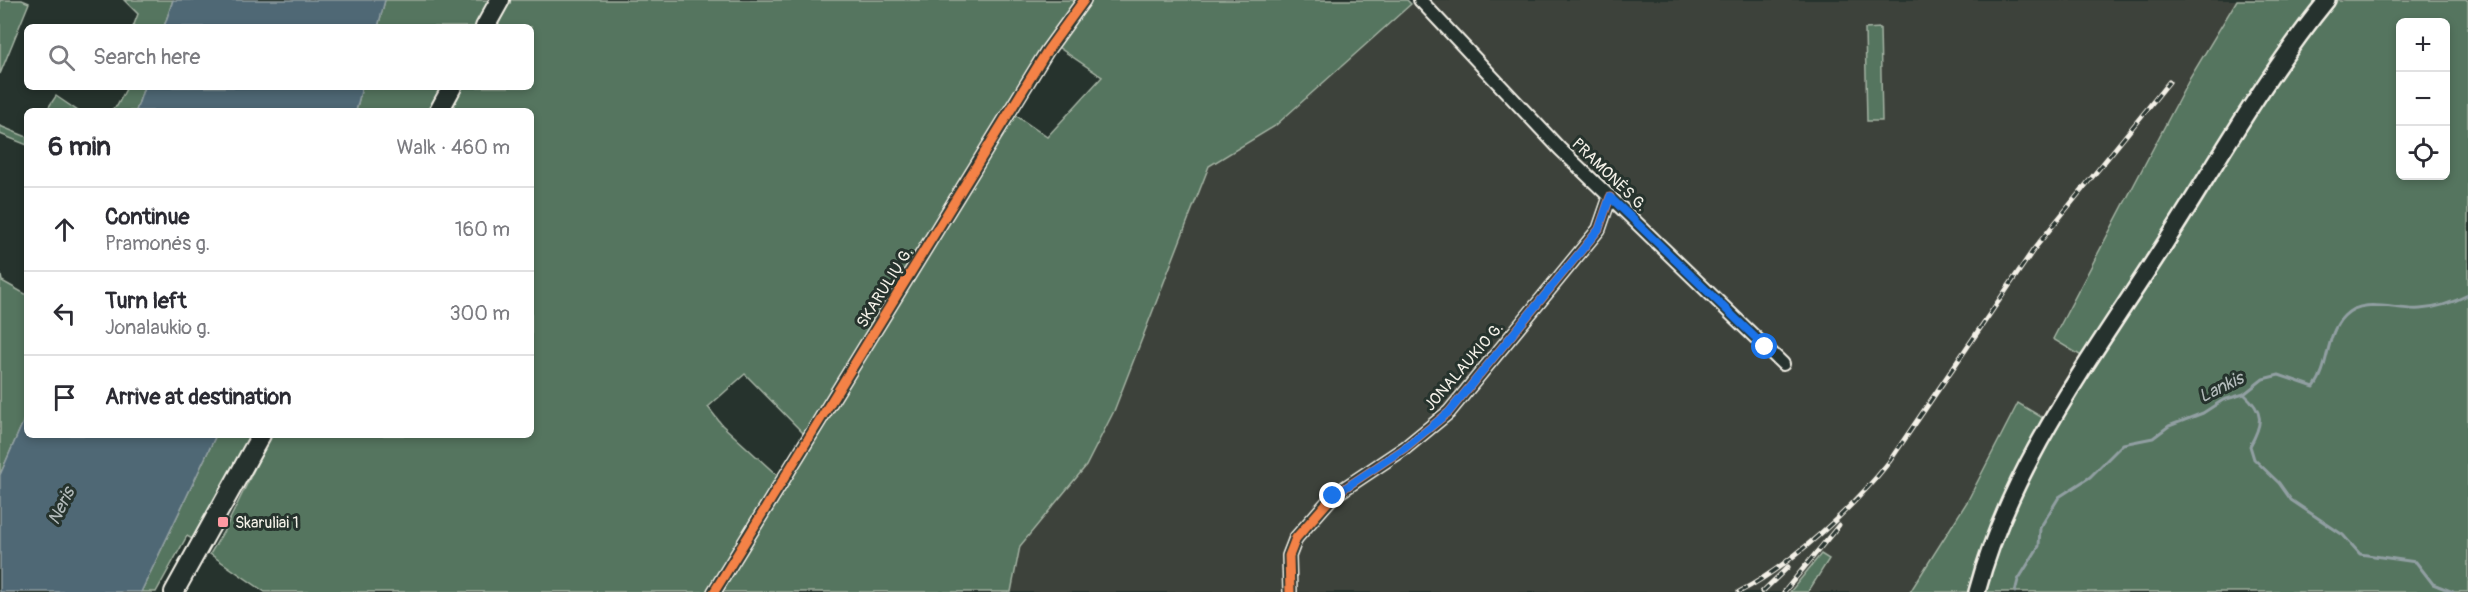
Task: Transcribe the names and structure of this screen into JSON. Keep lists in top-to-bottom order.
{
  "streets": {
    "street": ["PRAMONĖS G.", "SKARULIŲ G.", "JONALAUKIO G."]
  },
  "crossings": [
    ["PRAMONĖS G.", "JONALAUKIO G."]
  ],
  "water": ["Lankis", "Neris"],
  "places": {
    "transit": ["Skaruliai 1"]
  },
  "page": {
    "map_buttons": ["+", "−"],
    "search": "Search here",
    "heading": ["6 min", "Walk · 460 m"],
    "list": [
      ["Continue", "Pramonės g.", "160 m"],
      ["Turn left", "Jonalaukio g.", "300 m"],
      "Arrive at destination"
    ]
  }
}
